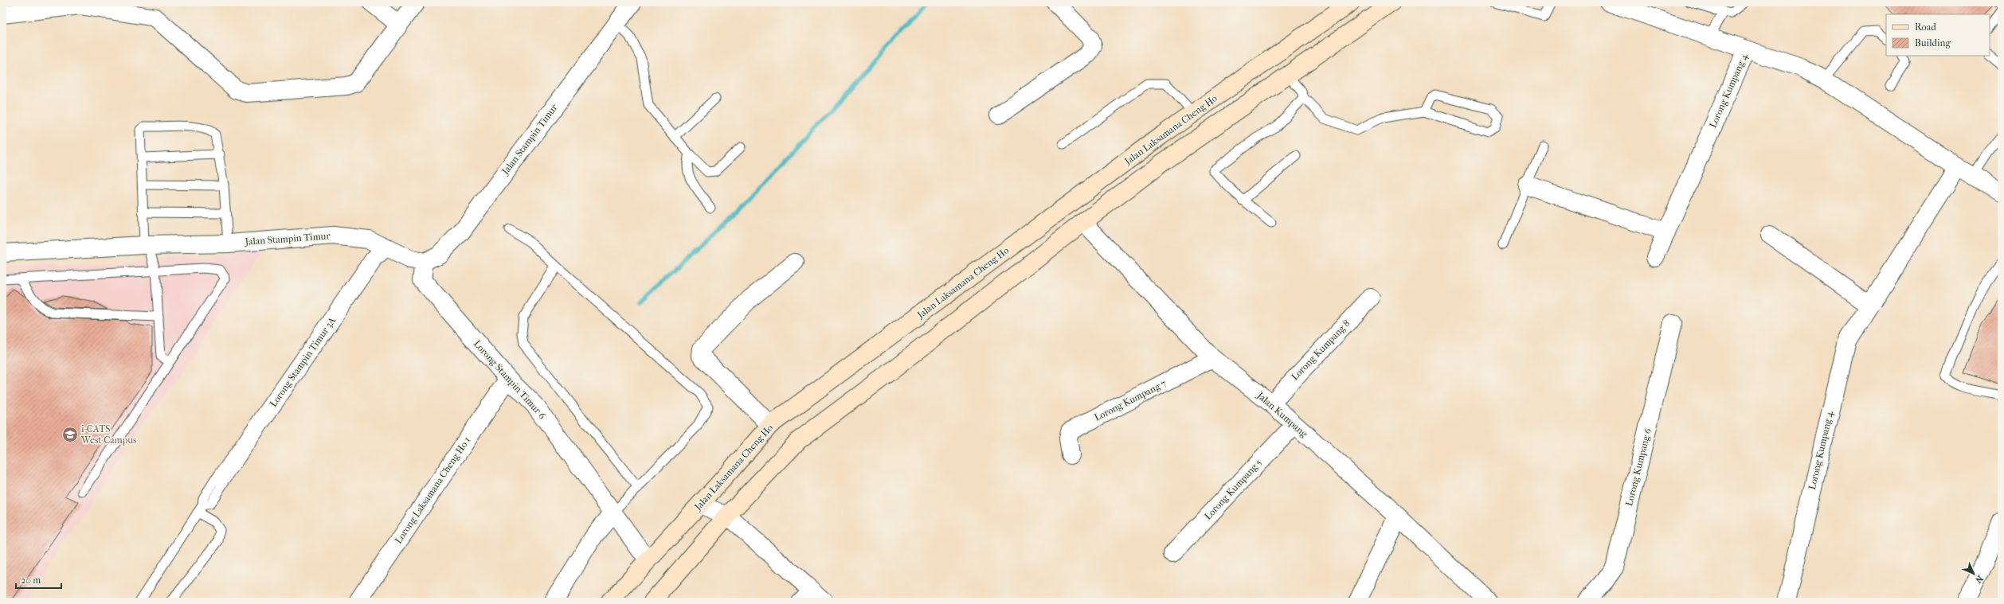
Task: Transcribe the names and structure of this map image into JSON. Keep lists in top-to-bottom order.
{
  "streets": {
    "main road": ["Jalan Laksamana Cheng Ho"],
    "street": [
      "Lorong Kumpang 4",
      "Jalan Stampin Timur",
      "Lorong Kumpang 8",
      "Lorong Stampin Timur 3A",
      "Lorong Stampin Timur 6",
      "Lorong Kumpang 7",
      "Jalan Kumpang",
      "Lorong Kumpang 6",
      "Lorong Kumpang 5",
      "Lorong Laksamana Cheng Ho 1"
    ]
  },
  "crossings": [
    ["Jalan Laksamana Cheng Ho", "Lorong Stampin Timur 6"],
    ["Jalan Stampin Timur", "Lorong Stampin Timur 3A"],
    ["Jalan Stampin Timur", "Lorong Stampin Timur 6"],
    ["Lorong Kumpang 8", "Jalan Kumpang"],
    ["Lorong Stampin Timur 6", "Lorong Laksamana Cheng Ho 1"],
    ["Lorong Kumpang 7", "Jalan Kumpang"],
    ["Jalan Kumpang", "Lorong Kumpang 5"]
  ],
  "places": {
    "school or university": ["i-CATS West Campus"]
  },
  "legend": ["Road", "Building"],
  "scale_bar": "20 m",
  "north": "bottom right"
}
